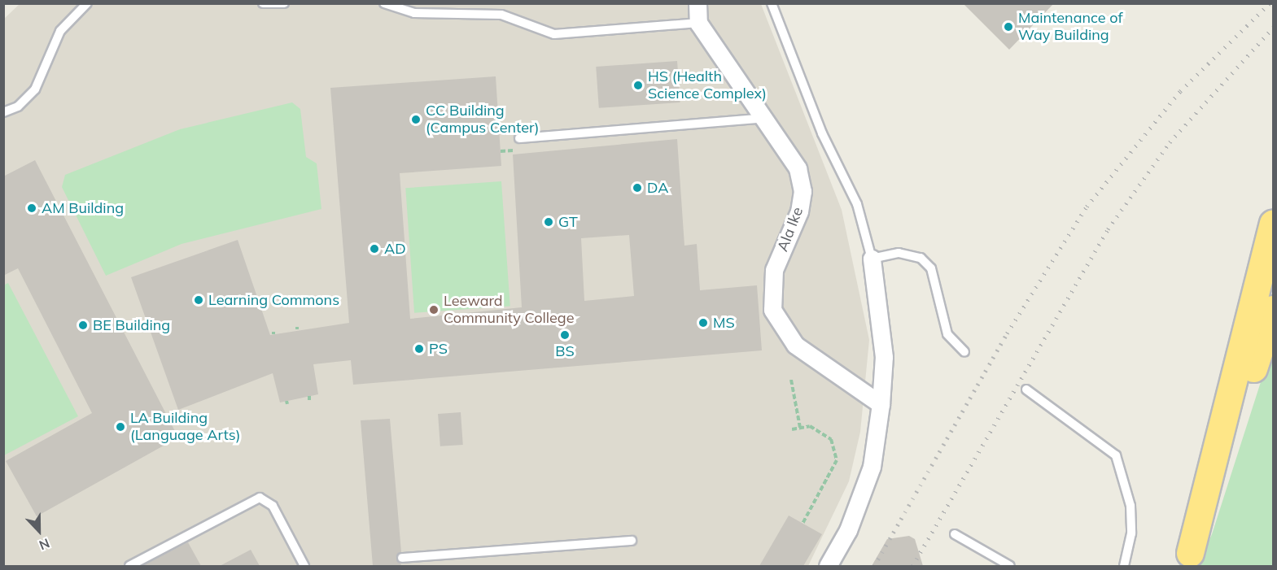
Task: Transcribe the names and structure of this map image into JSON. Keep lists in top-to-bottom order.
{
  "streets": {
    "street": ["Ala Ike"]
  },
  "places": [
    "Maintenance of Way Building",
    "HS (Health Science Complex)",
    "CC Building (Campus Center)",
    "DA",
    "AM Building",
    "GT",
    "AD",
    "Learning Commons",
    "Leeward Community College",
    "MS",
    "BE Building",
    "BS",
    "PS",
    "LA Building (Language Arts)"
  ],
  "north": "bottom"
}
